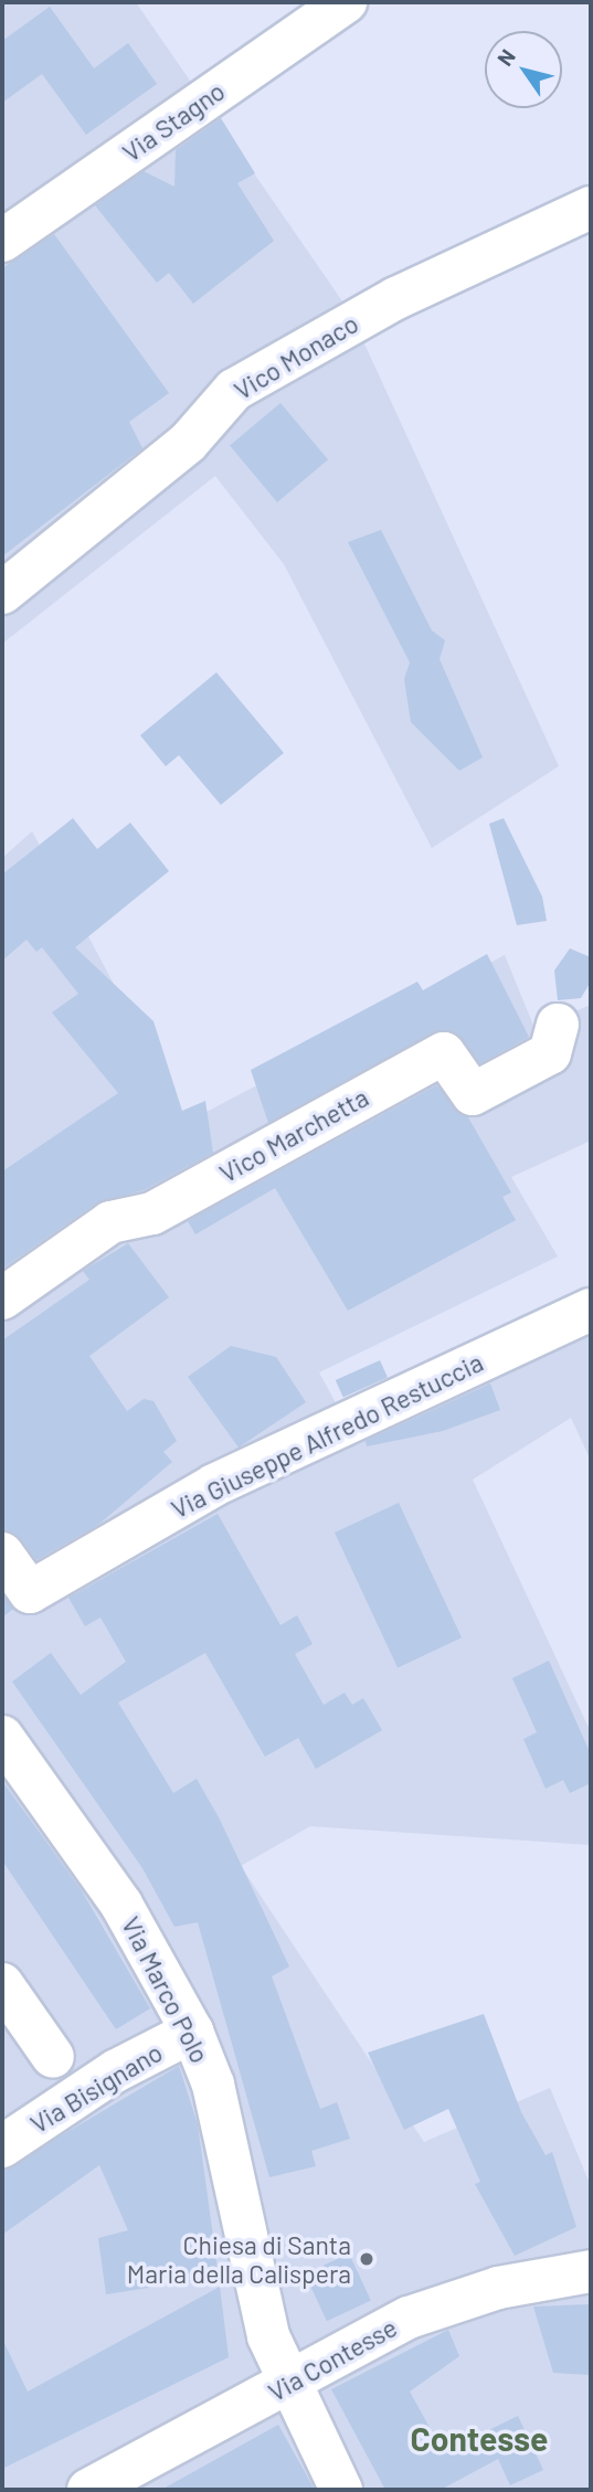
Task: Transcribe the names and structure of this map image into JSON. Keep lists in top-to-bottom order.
{
  "streets": {
    "street": [
      "Via Stagno",
      "Vico Monaco",
      "Vico Marchetta",
      "Via Giuseppe Alfredo Restuccia",
      "Via Marco Polo",
      "Via Bisignano",
      "Via Contesse"
    ]
  },
  "crossings": [
    ["Via Marco Polo", "Via Bisignano"],
    ["Via Marco Polo", "Via Contesse"]
  ],
  "districts": ["Contesse"],
  "places": ["Chiesa di Santa Maria della Calispera"],
  "north": "top left"
}
